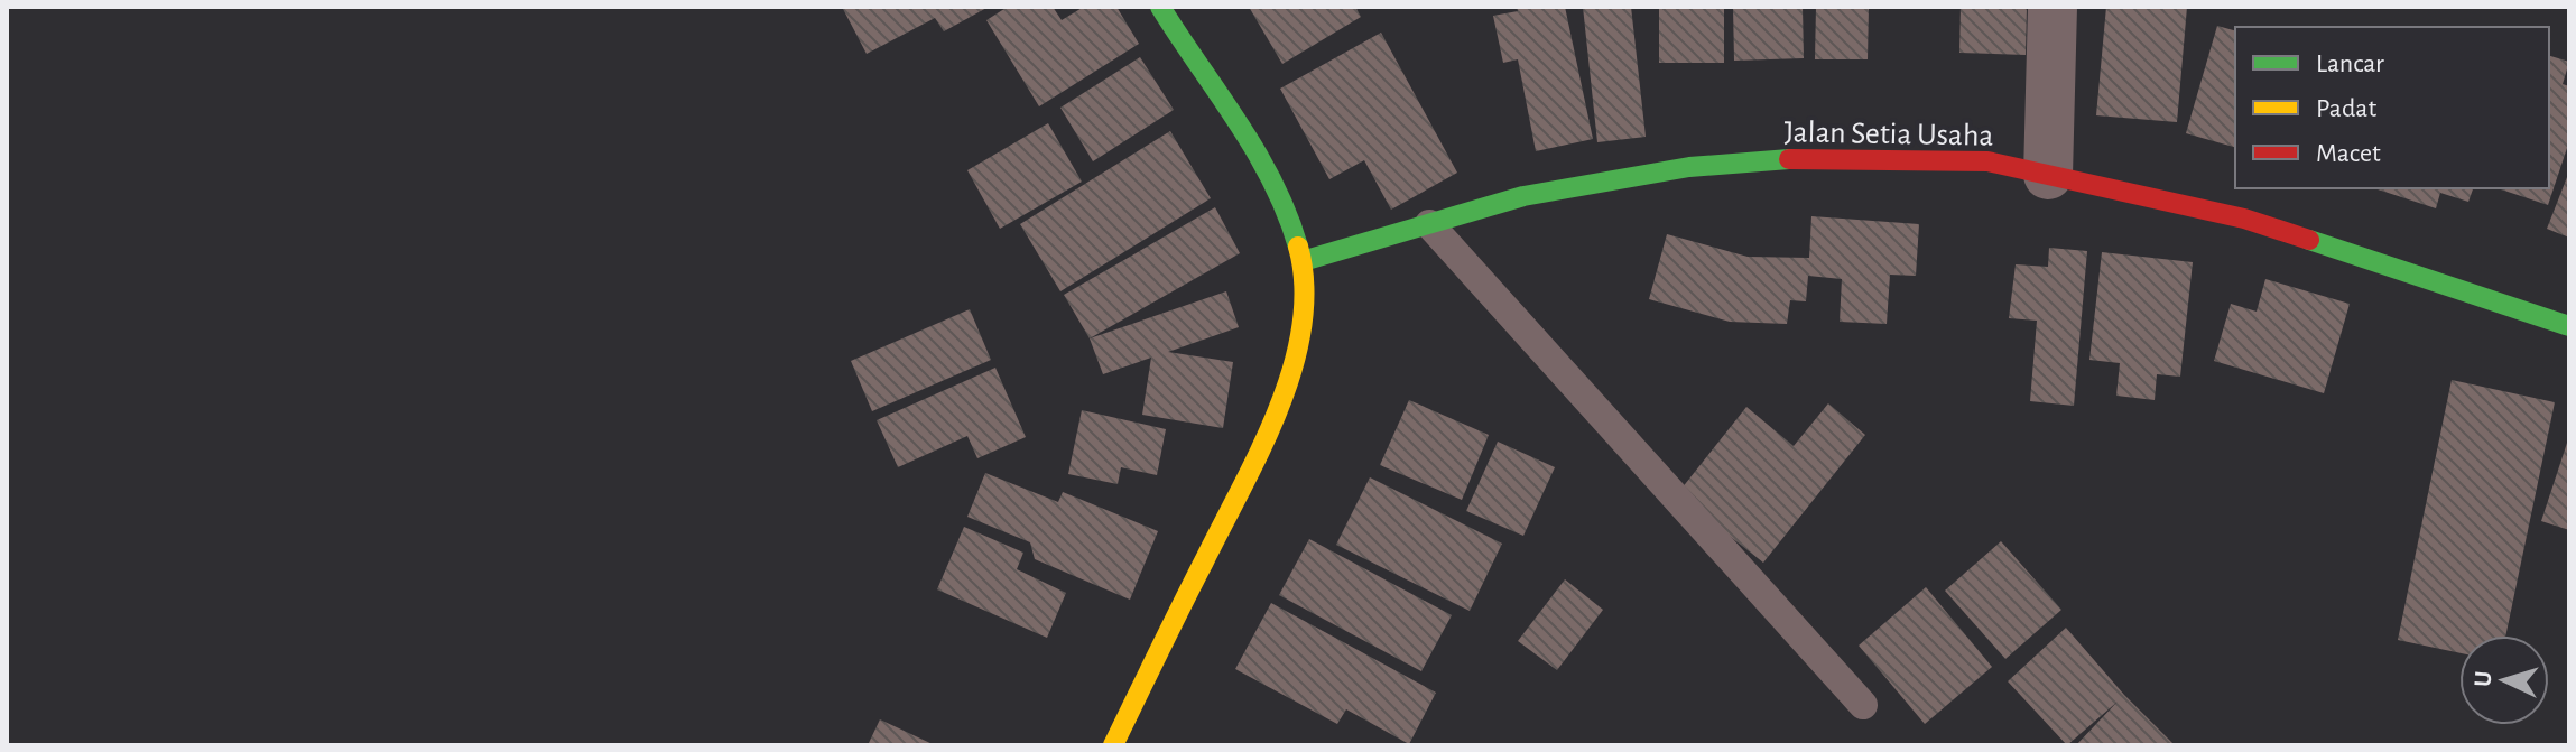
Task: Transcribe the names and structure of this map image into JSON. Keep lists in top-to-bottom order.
{
  "streets": {
    "street": ["Jalan Setia Usaha"]
  },
  "legend": ["Lancar", "Padat", "Macet"],
  "north": "left"
}
